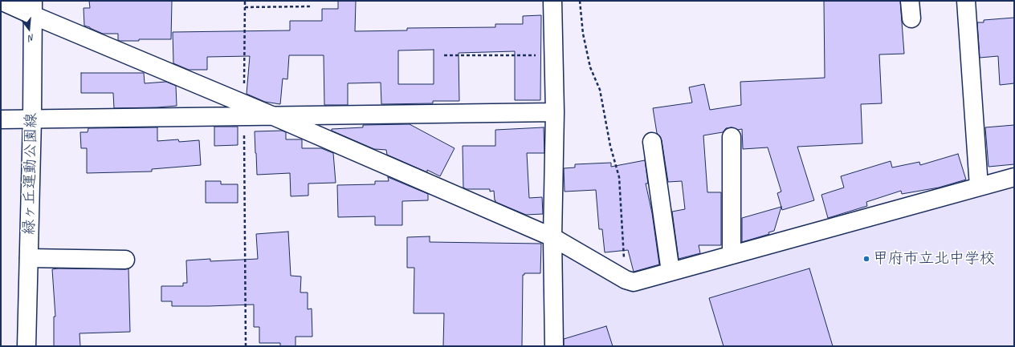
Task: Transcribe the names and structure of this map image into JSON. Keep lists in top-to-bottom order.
{
  "streets": {
    "street": ["緑ヶ丘運動公園線"]
  },
  "places": ["甲府市立北中学校"],
  "north": "bottom"
}
